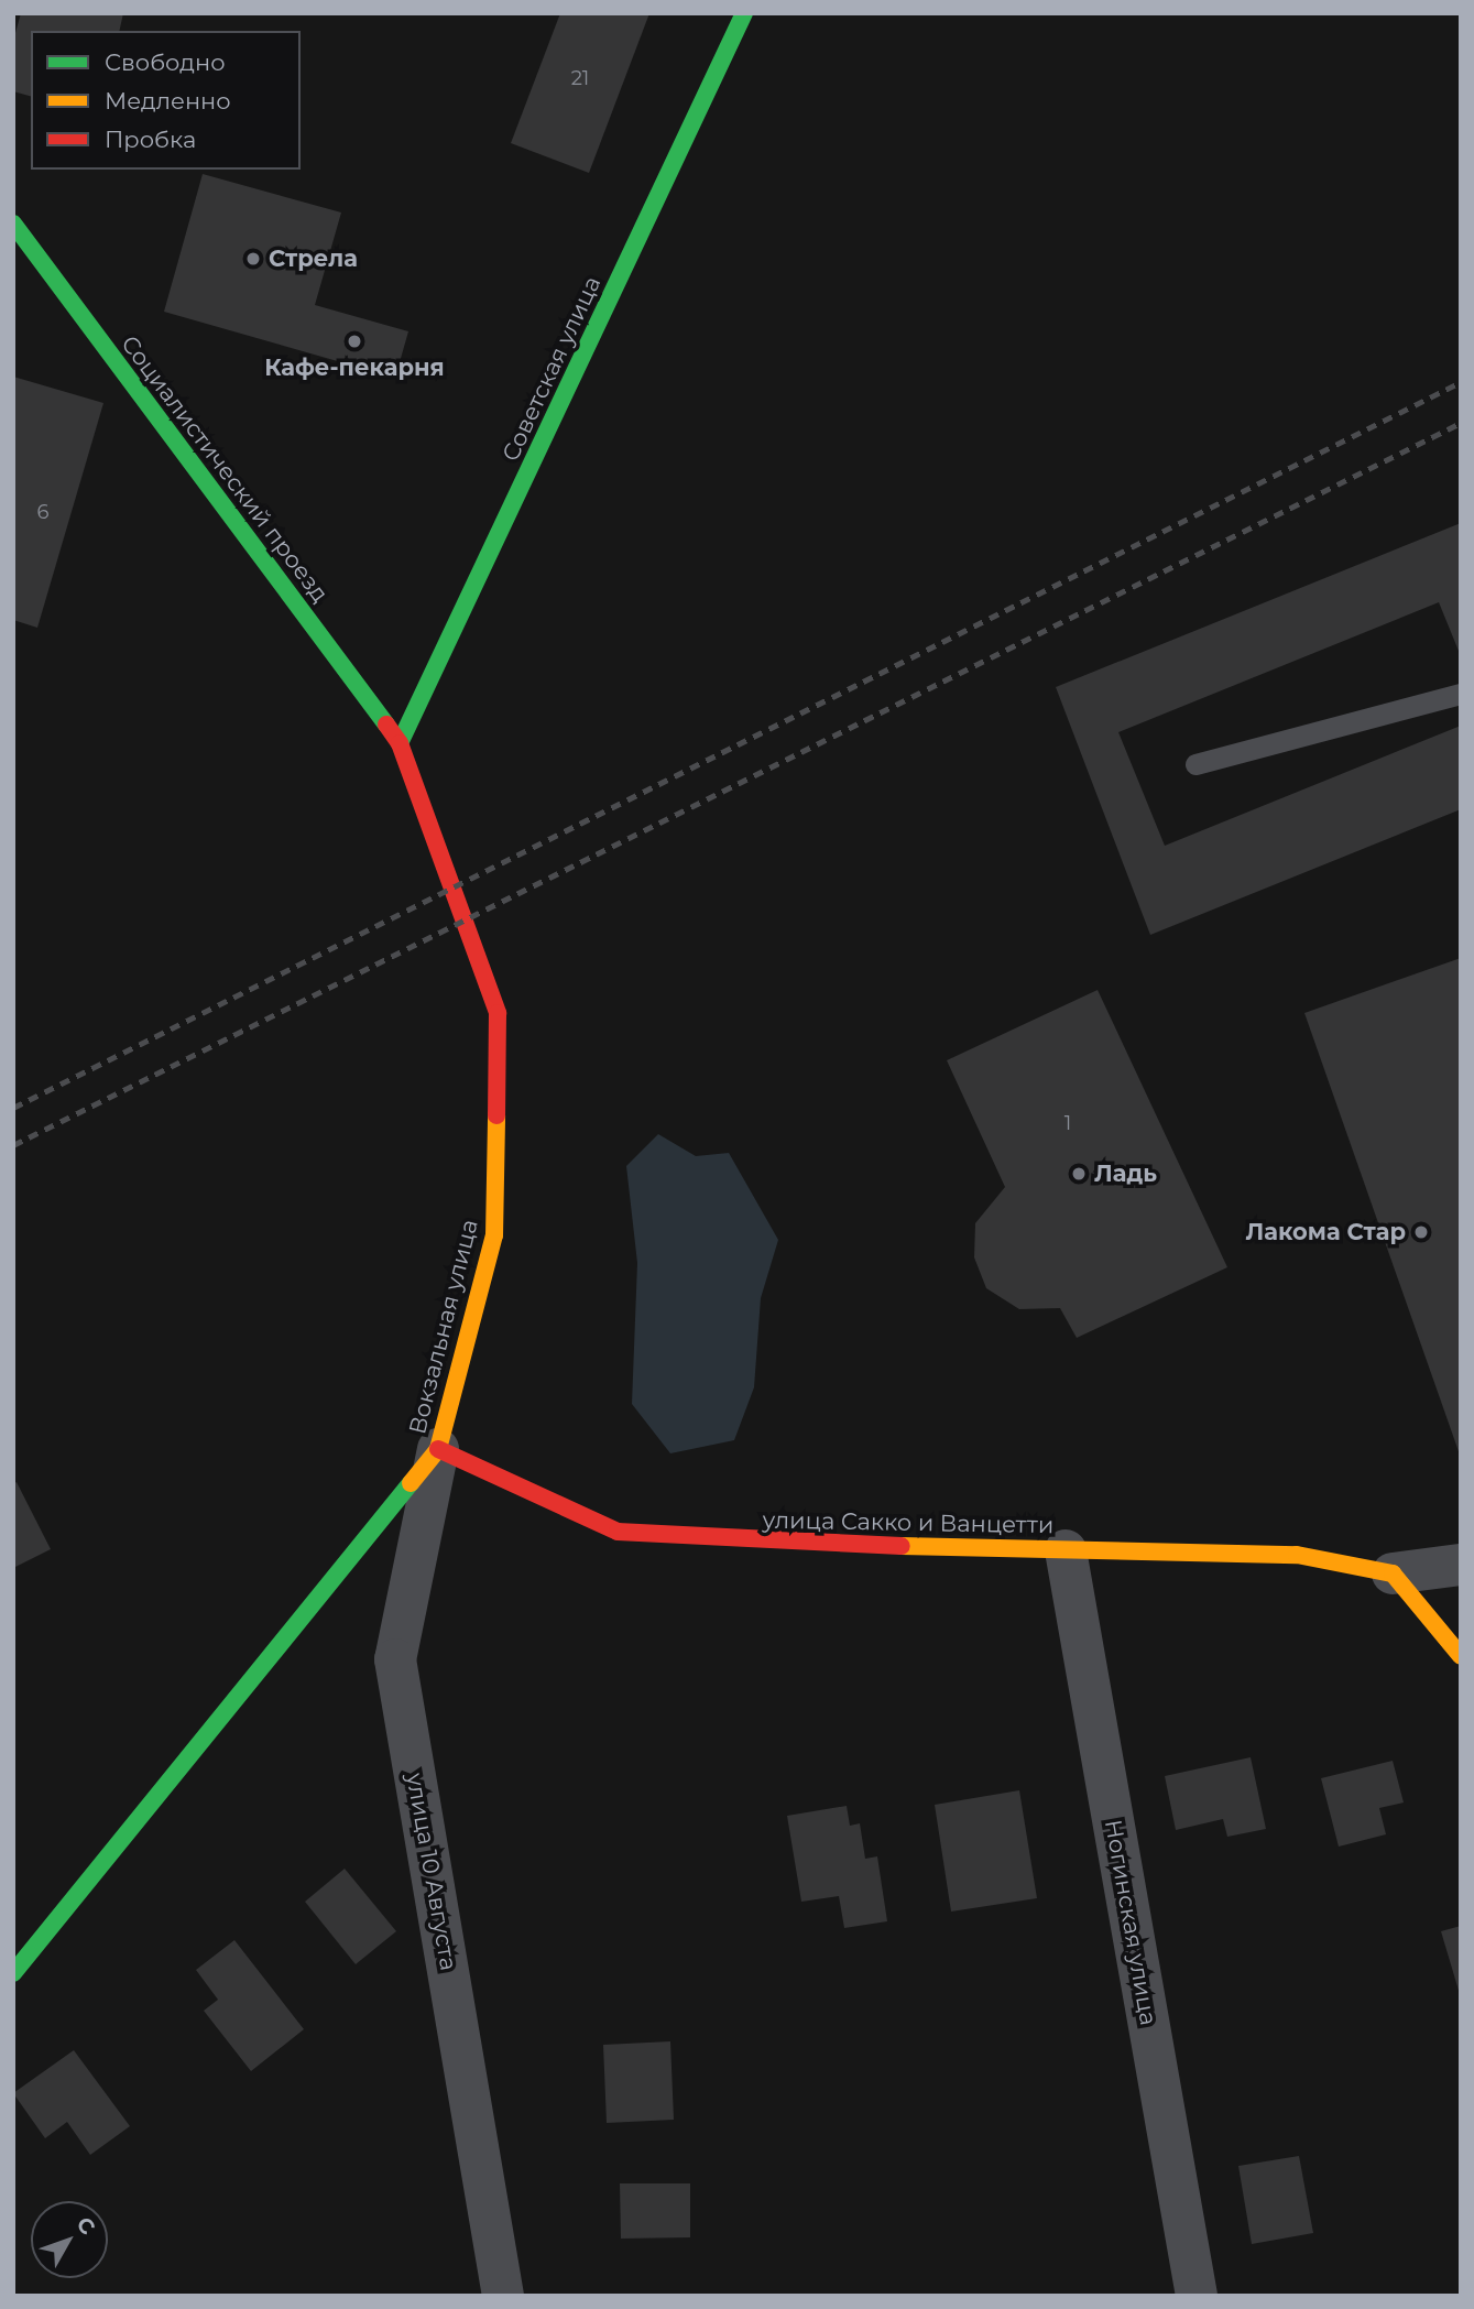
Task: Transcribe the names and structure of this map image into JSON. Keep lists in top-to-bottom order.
{
  "streets": {
    "main road": [
      "Советская улица",
      "Социалистический проезд",
      "Вокзальная улица",
      "улица Сакко и Ванцетти"
    ],
    "street": ["улица 10 Августа", "Ногинская улица"]
  },
  "crossings": [
    ["Советская улица", "Социалистический проезд"],
    ["Советская улица", "Вокзальная улица"],
    ["Социалистический проезд", "Вокзальная улица"],
    ["Вокзальная улица", "улица Сакко и Ванцетти"],
    ["Вокзальная улица", "улица 10 Августа"],
    ["улица Сакко и Ванцетти", "улица 10 Августа"],
    ["улица Сакко и Ванцетти", "Ногинская улица"]
  ],
  "places": [
    "Стрела",
    "Кафе-пекарня",
    "Ладь",
    "Лакома Стар"
  ],
  "house_numbers": ["21", "6", "1"],
  "legend": ["Свободно", "Медленно", "Пробка"],
  "north": "top right"
}
